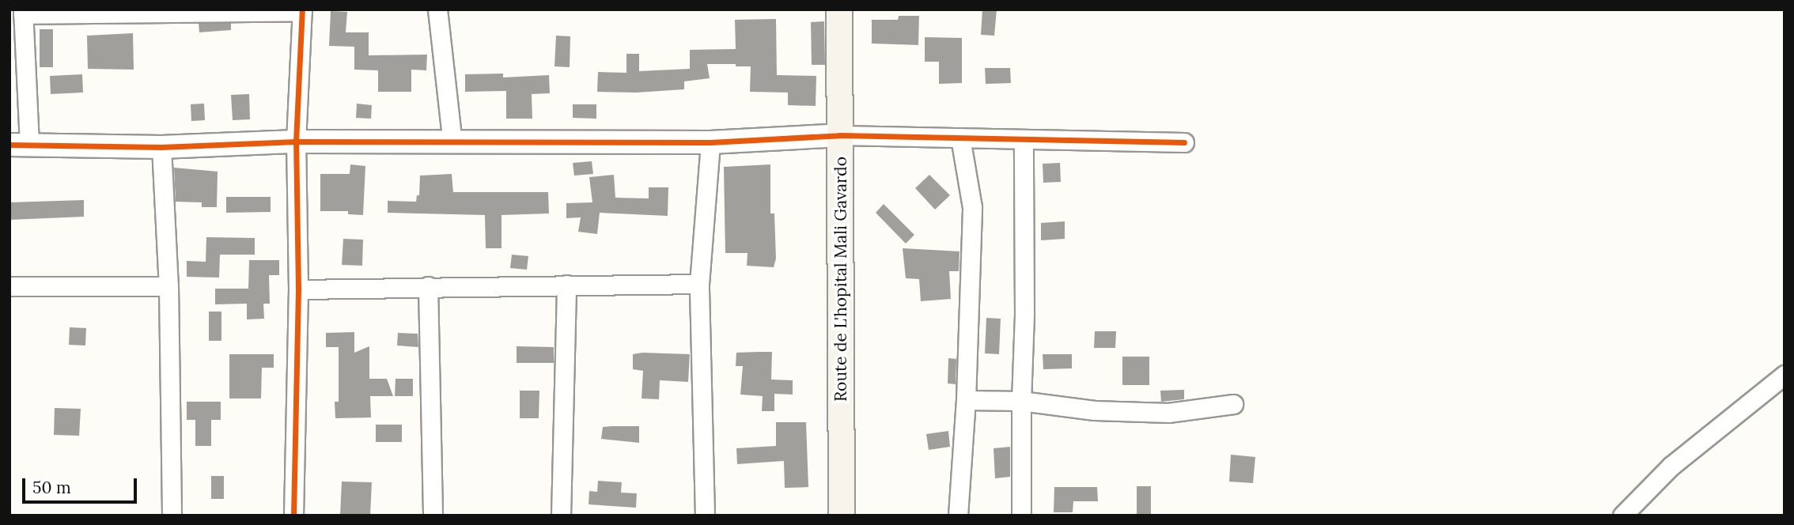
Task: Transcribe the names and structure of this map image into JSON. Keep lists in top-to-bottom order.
{
  "streets": {
    "main road": ["Route de L'hopital Mali Gavardo"]
  },
  "scale_bar": "50 m"
}
